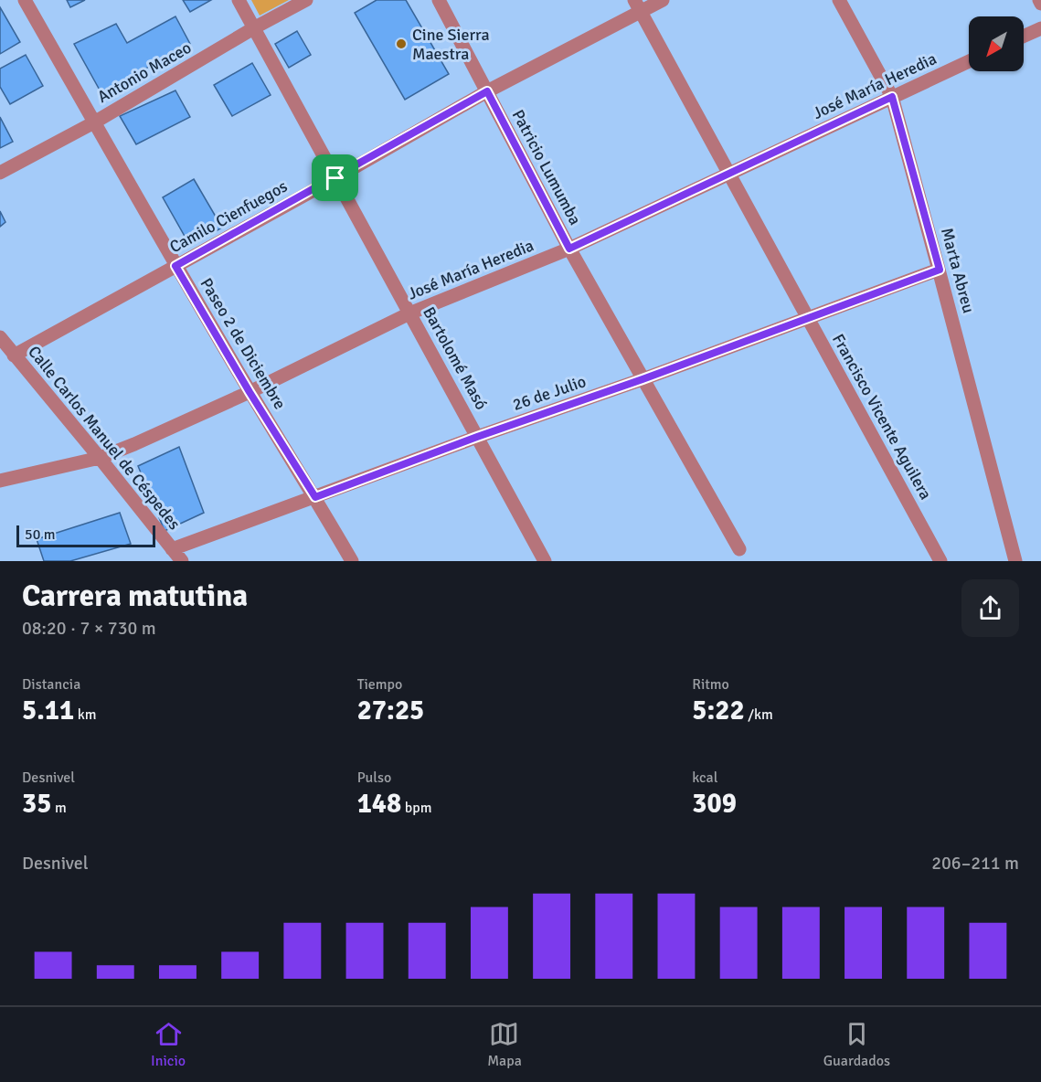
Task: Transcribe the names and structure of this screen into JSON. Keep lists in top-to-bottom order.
{
  "streets": {
    "street": [
      "Antonio Maceo",
      "José María Heredia",
      "Patricio Lumumba",
      "Camilo Cienfuegos",
      "Marta Abreu",
      "Paseo 2 de Diciembre",
      "Bartolomé Masó",
      "26 de Julio",
      "Francisco Vicente Aguilera",
      "Calle Carlos Manuel de Céspedes"
    ]
  },
  "crossings": [
    ["Antonio Maceo", "Paseo 2 de Diciembre"],
    ["Antonio Maceo", "Bartolomé Masó"],
    ["José María Heredia", "Patricio Lumumba"],
    ["José María Heredia", "Marta Abreu"],
    ["José María Heredia", "Paseo 2 de Diciembre"],
    ["José María Heredia", "Bartolomé Masó"],
    ["José María Heredia", "Francisco Vicente Aguilera"],
    ["José María Heredia", "Calle Carlos Manuel de Céspedes"],
    ["Patricio Lumumba", "Camilo Cienfuegos"],
    ["Patricio Lumumba", "26 de Julio"],
    ["Camilo Cienfuegos", "Paseo 2 de Diciembre"],
    ["Camilo Cienfuegos", "Bartolomé Masó"],
    ["Camilo Cienfuegos", "Francisco Vicente Aguilera"],
    ["Camilo Cienfuegos", "Calle Carlos Manuel de Céspedes"],
    ["Marta Abreu", "26 de Julio"],
    ["Paseo 2 de Diciembre", "26 de Julio"],
    ["Bartolomé Masó", "26 de Julio"],
    ["26 de Julio", "Francisco Vicente Aguilera"],
    ["26 de Julio", "Calle Carlos Manuel de Céspedes"]
  ],
  "places": ["Cine Sierra Maestra"],
  "scale_bar": "50 m",
  "north": "bottom left",
  "page": {
    "scale": "50 m",
    "heading": ["Carrera matutina", "08:20 · 7 × 730 m"],
    "stats": [
      ["Distancia", "5.11 km"],
      ["Tiempo", "27:25"],
      ["Ritmo", "5:22 /km"],
      ["Desnivel", "35 m"],
      ["Pulso", "148 bpm"],
      ["kcal", "309"]
    ],
    "chart": ["Desnivel", "206–211 m"],
    "tabs": ["Inicio", "Mapa", "Guardados"]
  }
}
